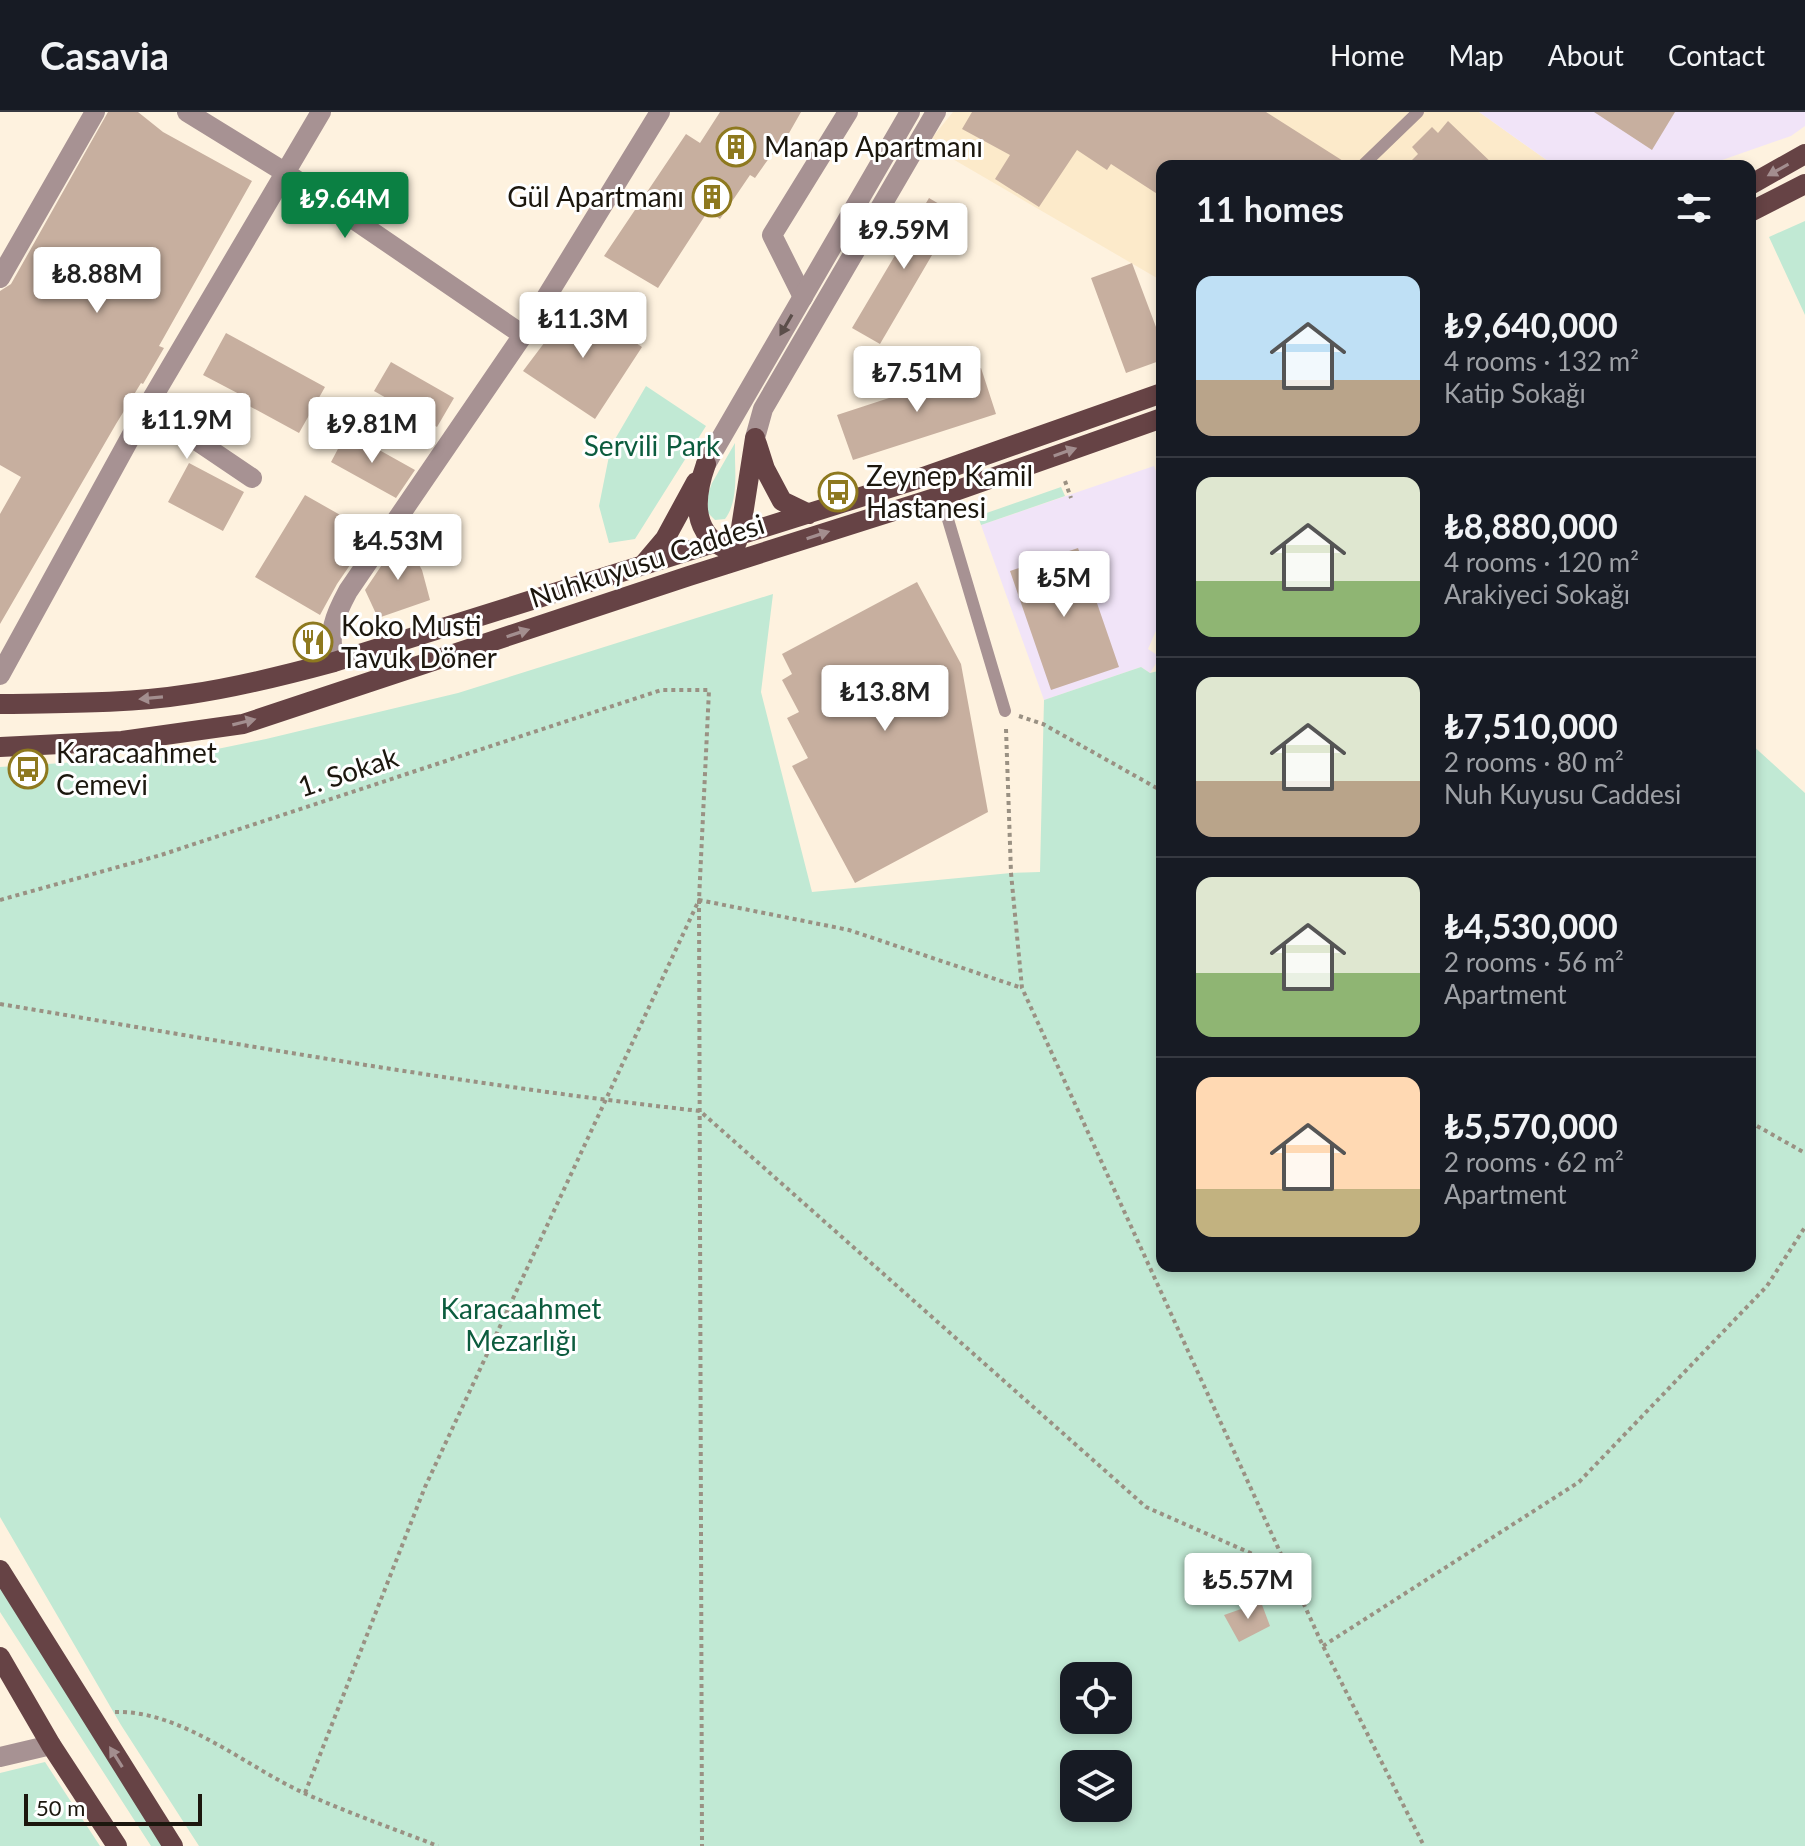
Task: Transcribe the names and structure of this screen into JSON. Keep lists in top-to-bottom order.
{
  "streets": {
    "main road": ["Nuhkuyusu Caddesi"],
    "path": ["1. Sokak"]
  },
  "parks": ["Servili Park", "Karacaahmet Mezarlığı"],
  "places": {
    "building": ["Manap Apartmanı", "Gül Apartmanı"],
    "bus stop": ["Zeynep Kamil Hastanesi", "Karacaahmet Cemevi"],
    "restaurant": ["Koko Musti Tavuk Döner"]
  },
  "scale_bar": "50 m",
  "page": {
    "header": "Casavia",
    "nav": [
      "Home",
      "Map",
      "About",
      "Contact"
    ],
    "heading": "11 homes",
    "price": [
      "₺9.64M",
      "₺9.59M",
      "₺8.88M",
      "₺11.3M",
      "₺7.51M",
      "₺11.9M",
      "₺9.81M",
      "₺4.53M",
      "₺5M",
      "₺13.8M",
      "₺5.57M"
    ],
    "list": [
      {
        "name": "₺9,640,000",
        "note": "4 rooms · 132 m² · Katip Sokağı"
      },
      {
        "name": "₺8,880,000",
        "note": "4 rooms · 120 m² · Arakiyeci Sokağı"
      },
      {
        "name": "₺7,510,000",
        "note": "2 rooms · 80 m² · Nuh Kuyusu Caddesi"
      },
      {
        "name": "₺4,530,000",
        "note": "2 rooms · 56 m² · Apartment"
      },
      {
        "name": "₺5,570,000",
        "note": "2 rooms · 62 m² · Apartment"
      }
    ],
    "scale": "50 m"
  }
}
